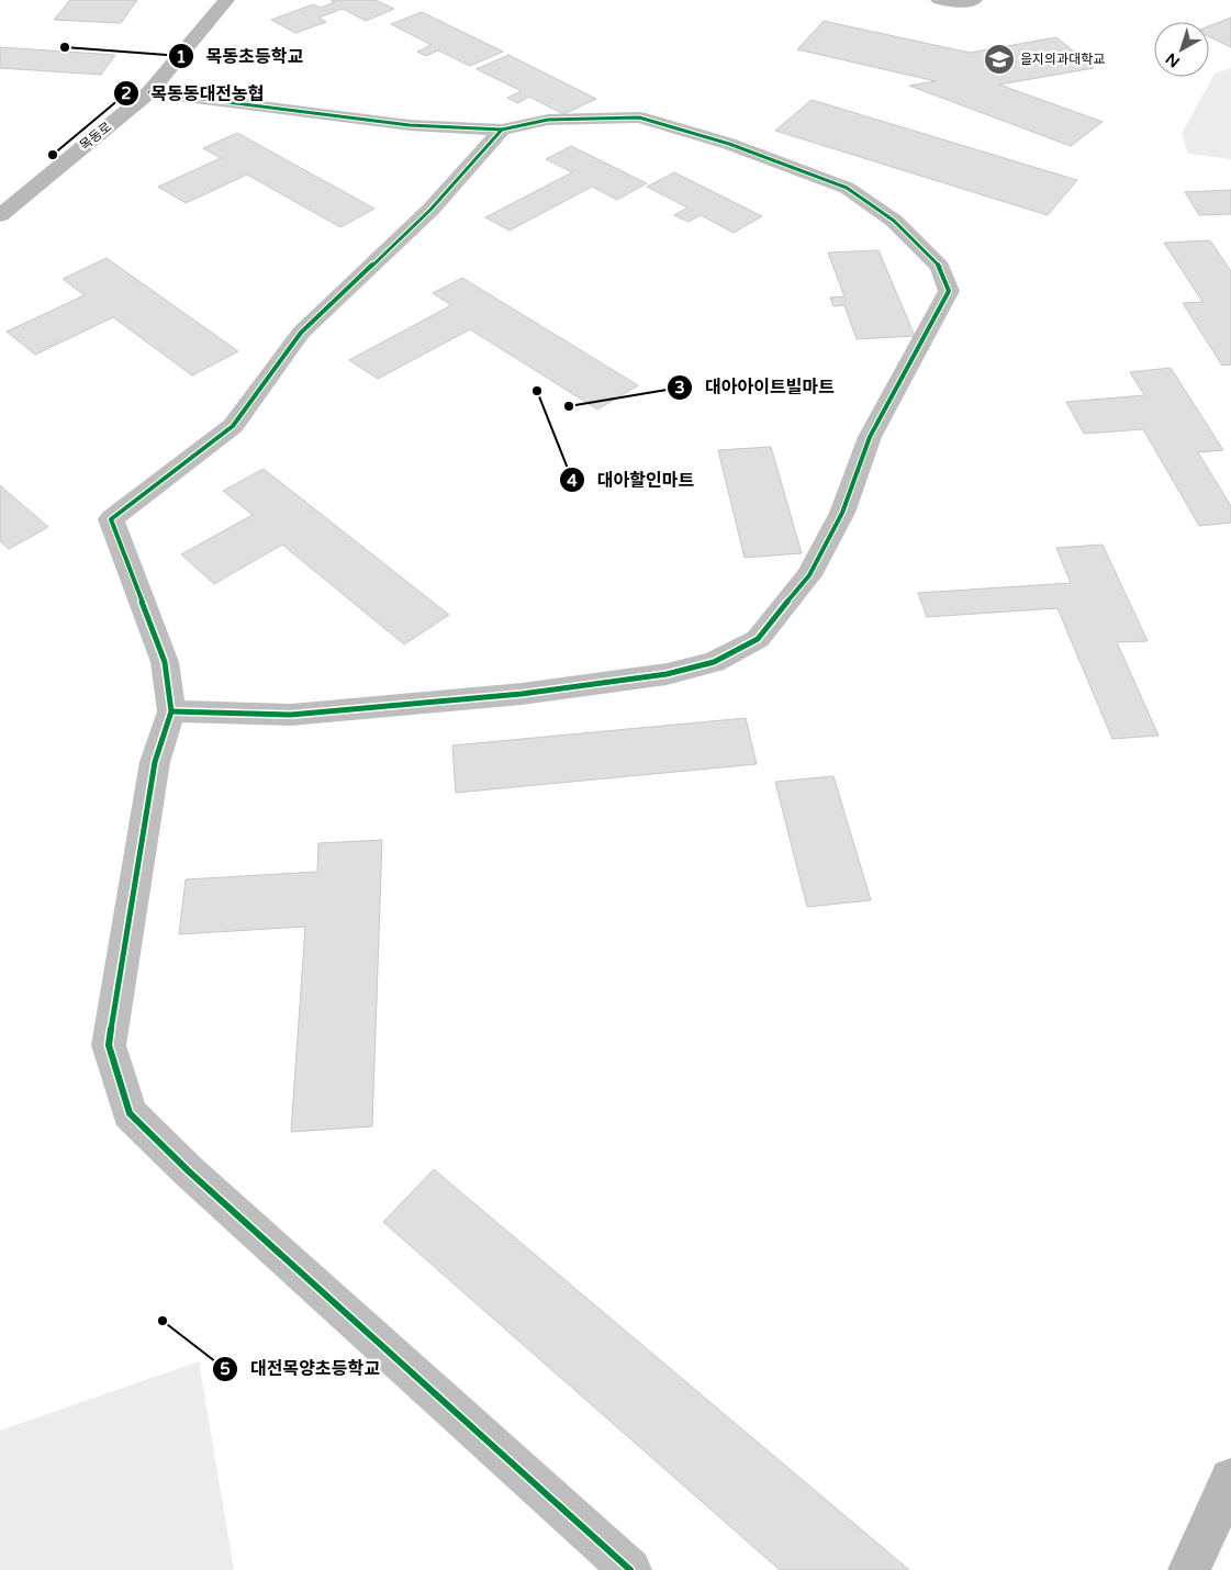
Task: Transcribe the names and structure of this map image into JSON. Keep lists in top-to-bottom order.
{
  "streets": {
    "main road": ["목동로"]
  },
  "places": {
    "other": [
      "목동초등학교",
      "목동동대전농협",
      "대아할인마트",
      "대아아이트빌마트",
      "대전목양초등학교"
    ],
    "school or university": ["을지의과대학교"]
  },
  "north": "bottom left"
}
